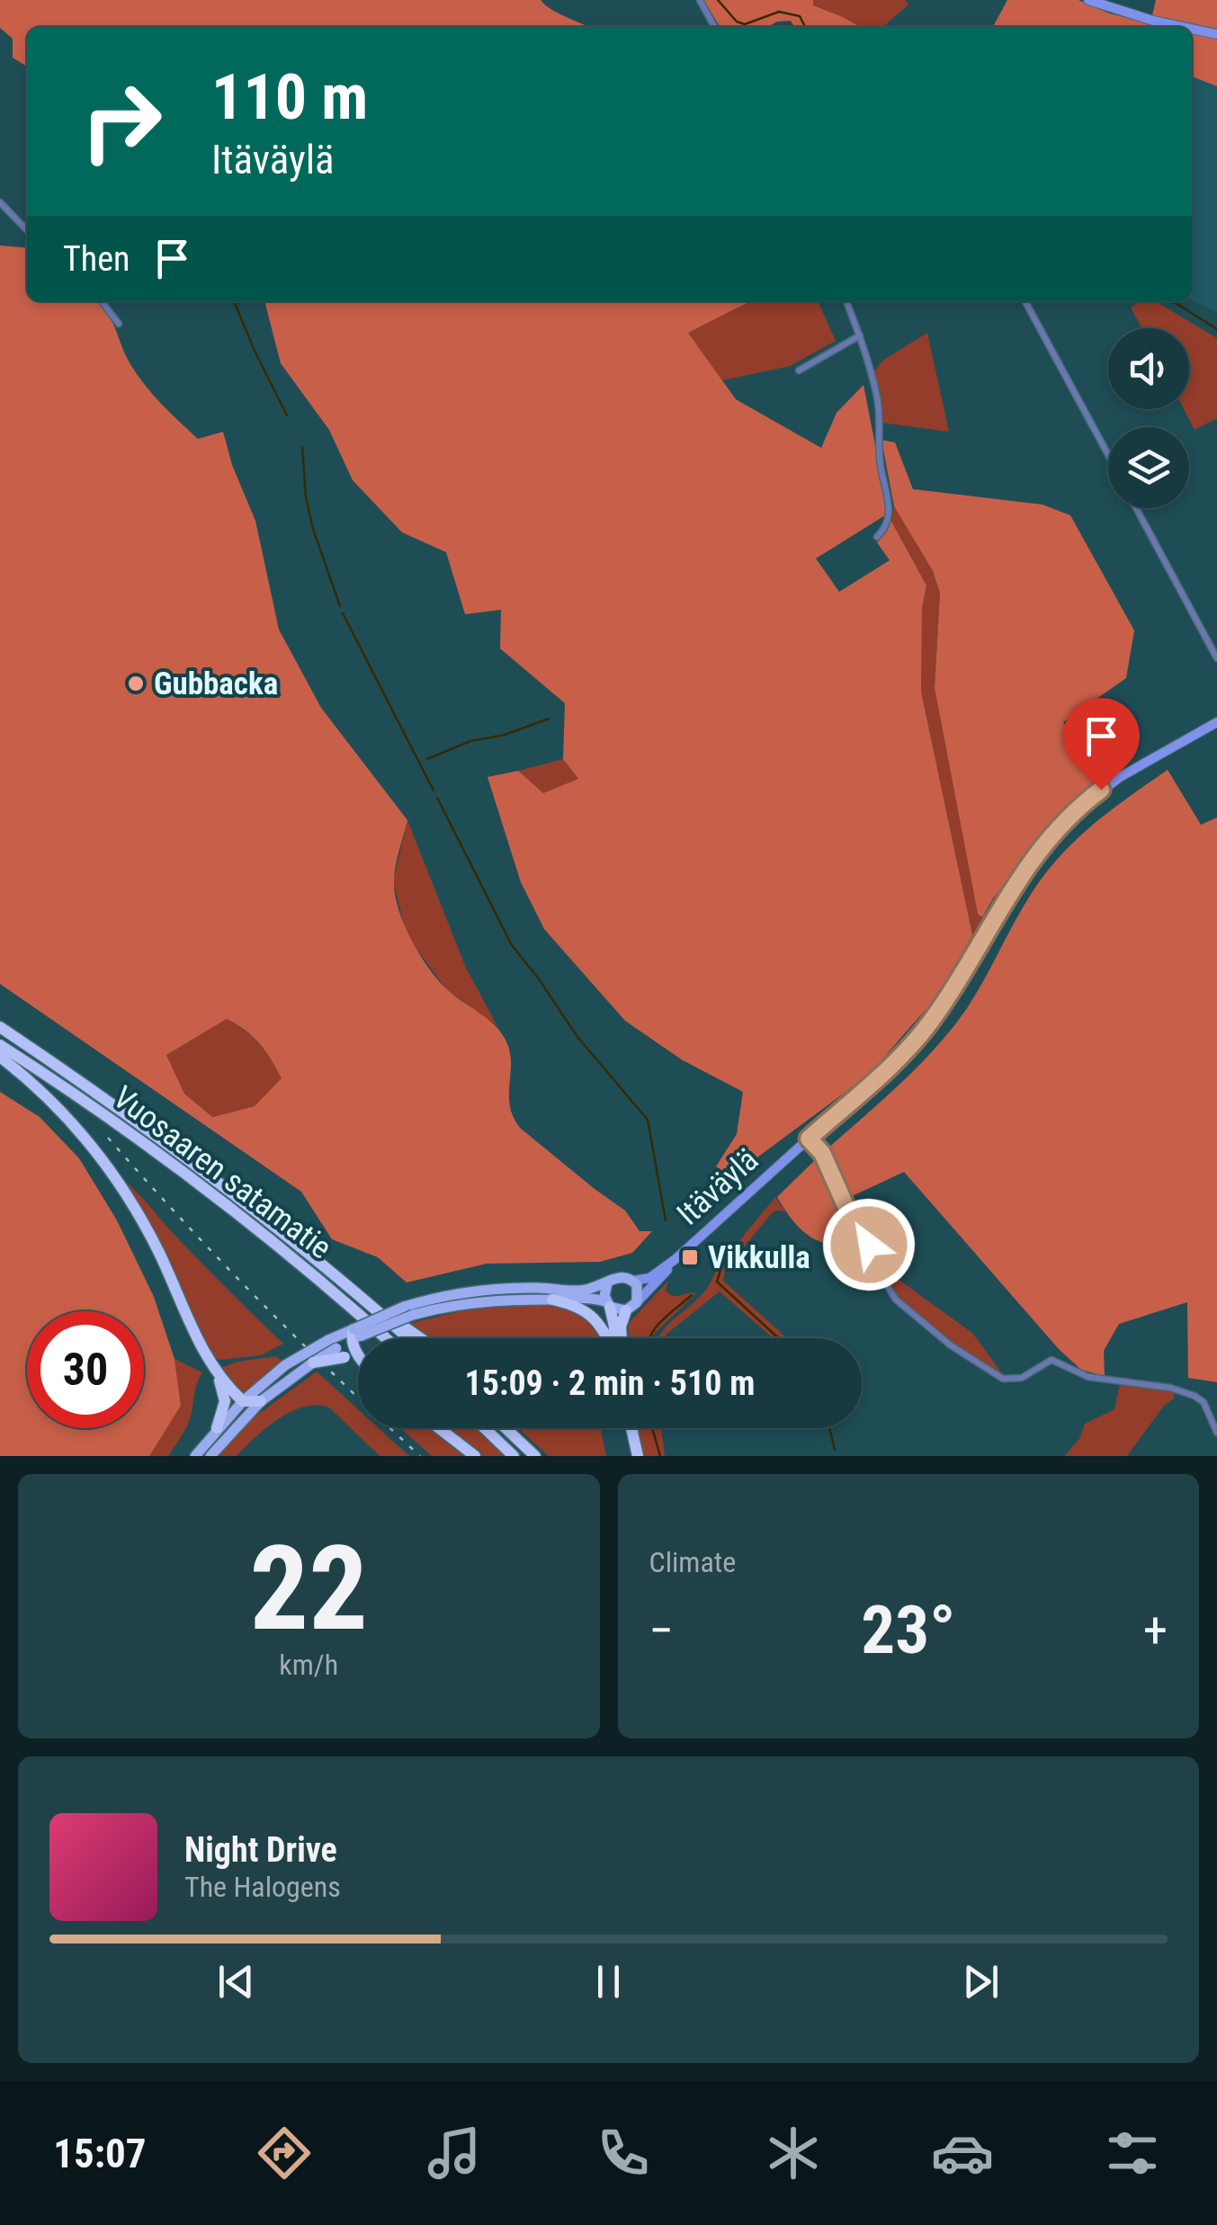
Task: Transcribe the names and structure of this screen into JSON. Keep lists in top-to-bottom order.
{
  "streets": {
    "highway": ["Vuosaaren satamatie"],
    "main road": ["Itäväylä"]
  },
  "places": {
    "other": ["Gubbacka"],
    "transit": ["Vikkulla"]
  },
  "page": {
    "turn": ["110 m", "Itäväylä"],
    "then": "Then",
    "limit": "30",
    "trip": "15:09 · 2 min · 510 m",
    "tile": [
      ["22", "km/h"],
      "Climate"
    ],
    "heat": ["−", "23°", "+"],
    "song": ["Night Drive", "The Halogens"],
    "tabs": "15:07"
  }
}
